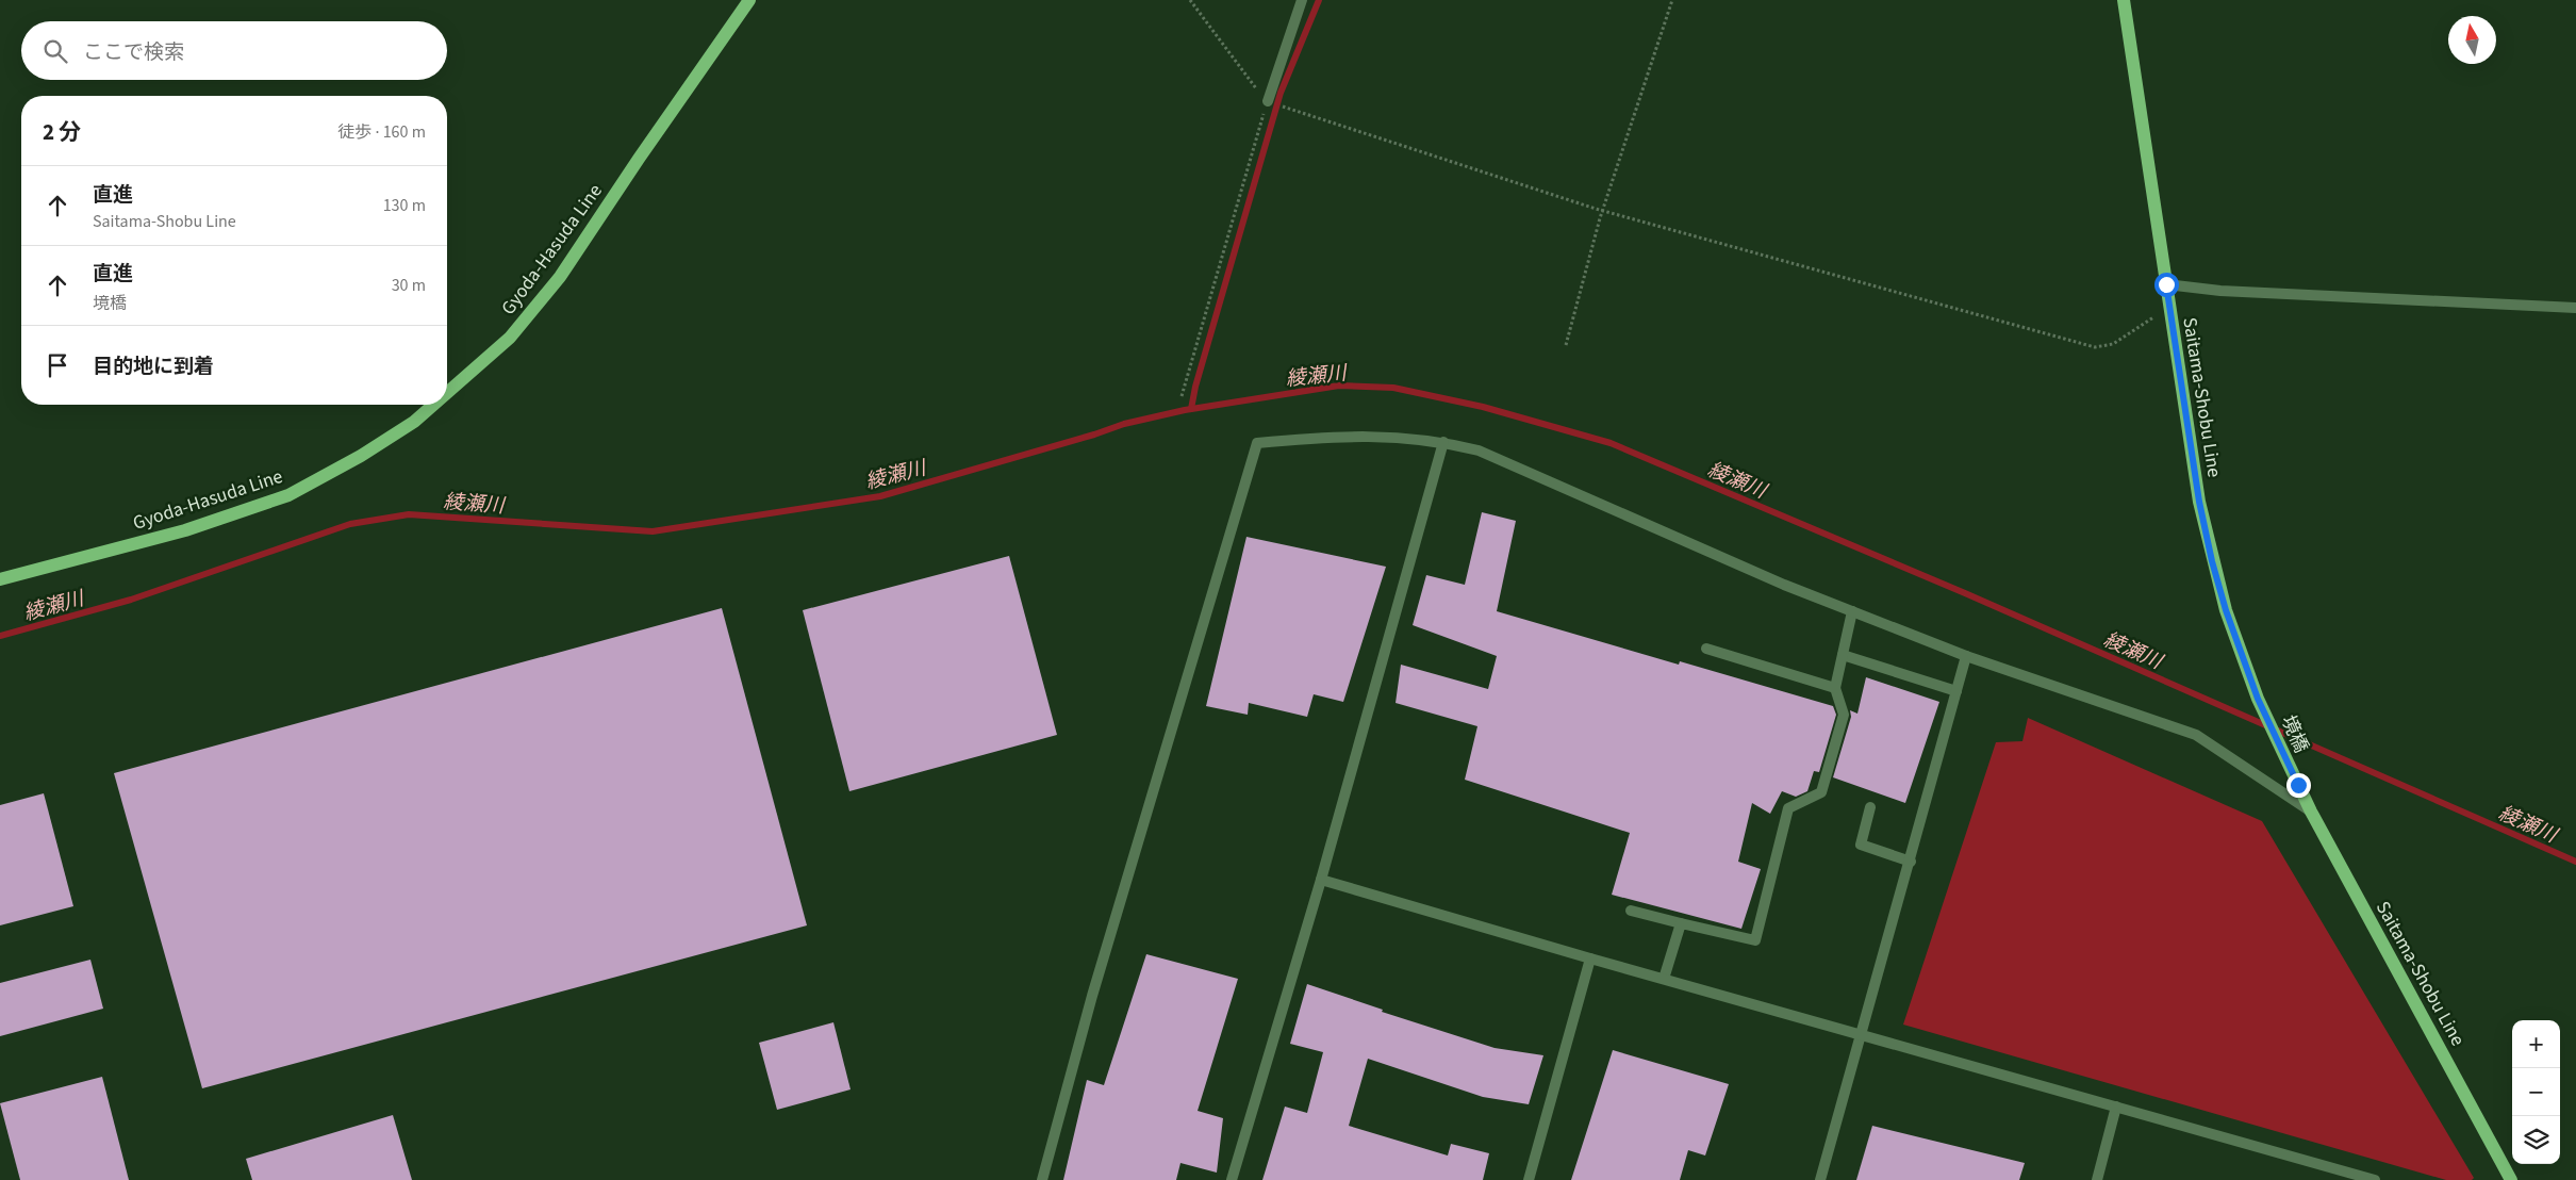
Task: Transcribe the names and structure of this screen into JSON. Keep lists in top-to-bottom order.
{
  "streets": {
    "main road": ["Gyoda-Hasuda Line", "Saitama-Shobu Line", "境橋"]
  },
  "crossings": [
    ["Saitama-Shobu Line", "境橋"]
  ],
  "water": ["綾瀬川"],
  "north": "top",
  "page": {
    "search": "ここで検索",
    "heading": ["2 分", "徒歩 · 160 m"],
    "list": [
      ["直進", "Saitama-Shobu Line", "130 m"],
      ["直進", "境橋", "30 m"],
      "目的地に到着"
    ],
    "map_buttons": ["+", "−"]
  }
}
